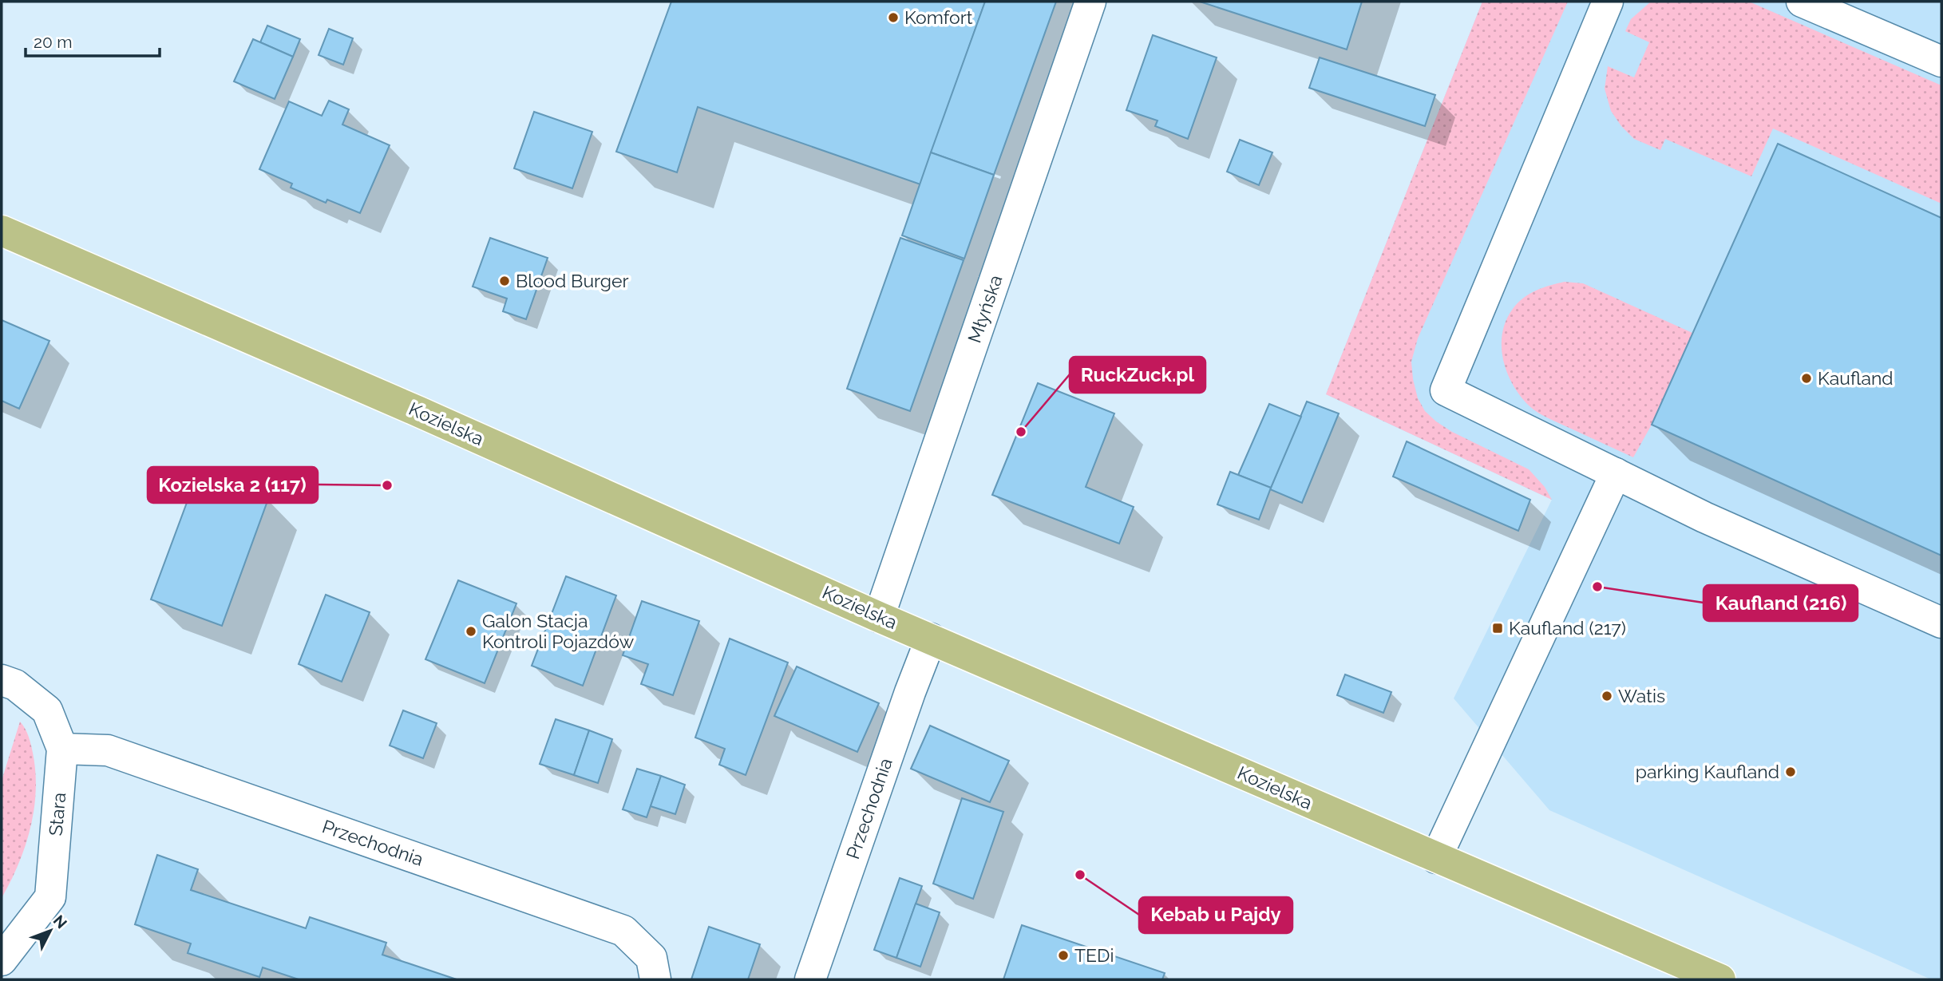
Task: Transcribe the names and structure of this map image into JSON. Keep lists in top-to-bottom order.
{
  "streets": {
    "main road": ["Kozielska"],
    "street": ["Młyńska", "Przechodnia", "Stara"]
  },
  "crossings": [
    ["Młyńska", "Kozielska"],
    ["Kozielska", "Przechodnia"],
    ["Przechodnia", "Stara"]
  ],
  "places": {
    "other": [
      "Komfort",
      "Blood Burger",
      "Kaufland",
      "RuckZuck.pl",
      "Kozielska 2 (117)",
      "Kaufland (216)",
      "Galon Stacja Kontroli Pojazdów",
      "Watis",
      "parking Kaufland",
      "Kebab u Pajdy",
      "TEDi"
    ],
    "transit": ["Kaufland (217)"]
  },
  "scale_bar": "20 m",
  "north": "top right"
}
